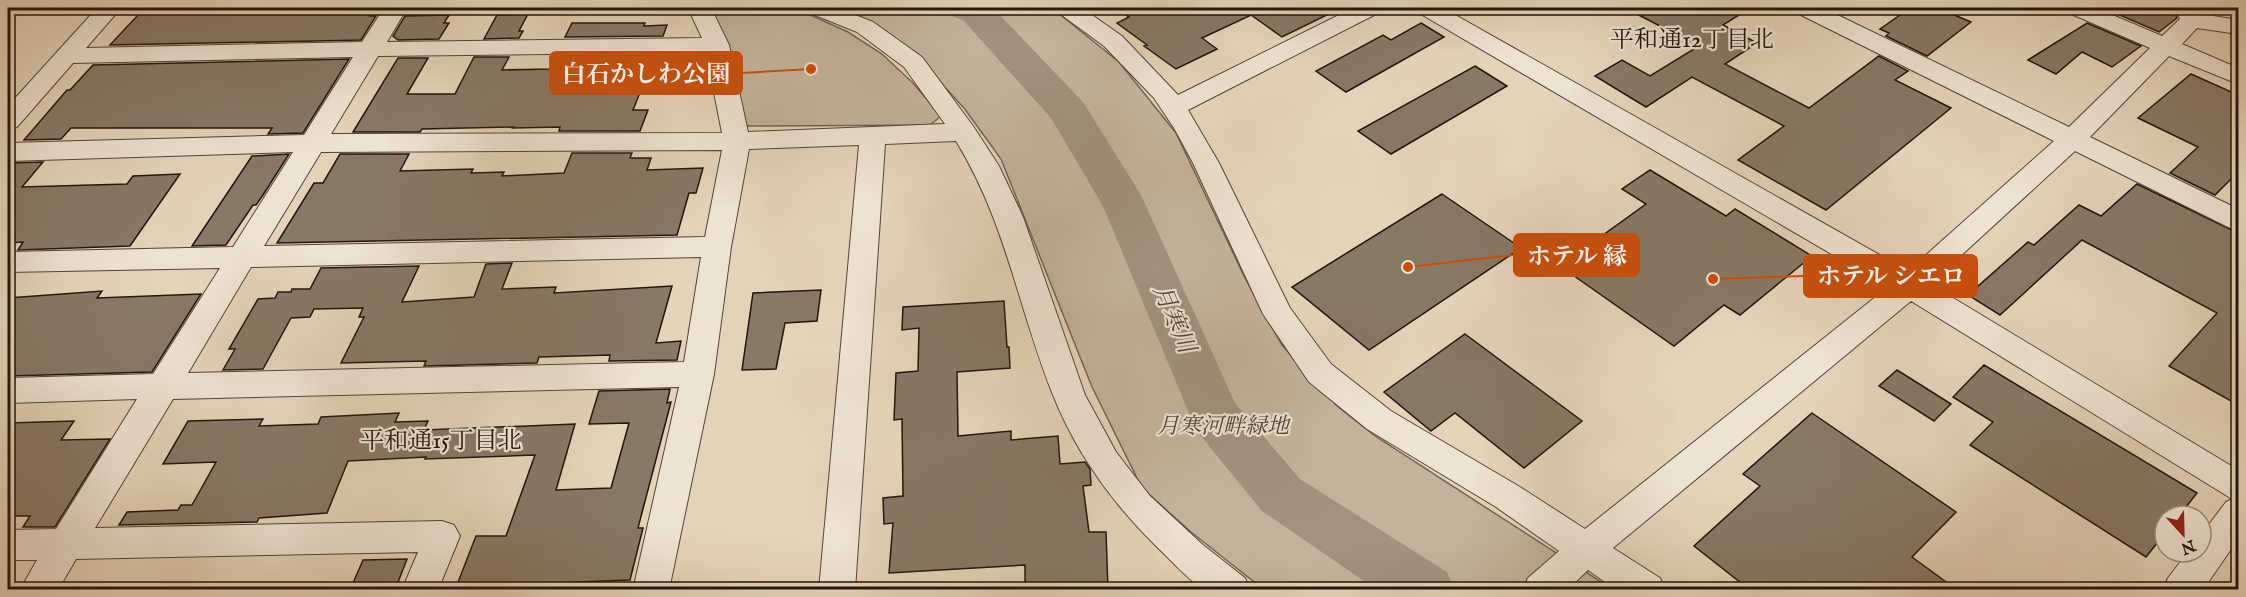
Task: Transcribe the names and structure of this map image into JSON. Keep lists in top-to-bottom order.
{
  "districts": ["平和通12丁目北", "平和通15丁目北"],
  "water": ["月寒川"],
  "parks": ["月寒河畔緑地"],
  "places": ["白石かしわ公園", "ホテル 縁", "ホテル シエロ"],
  "north": "bottom"
}
